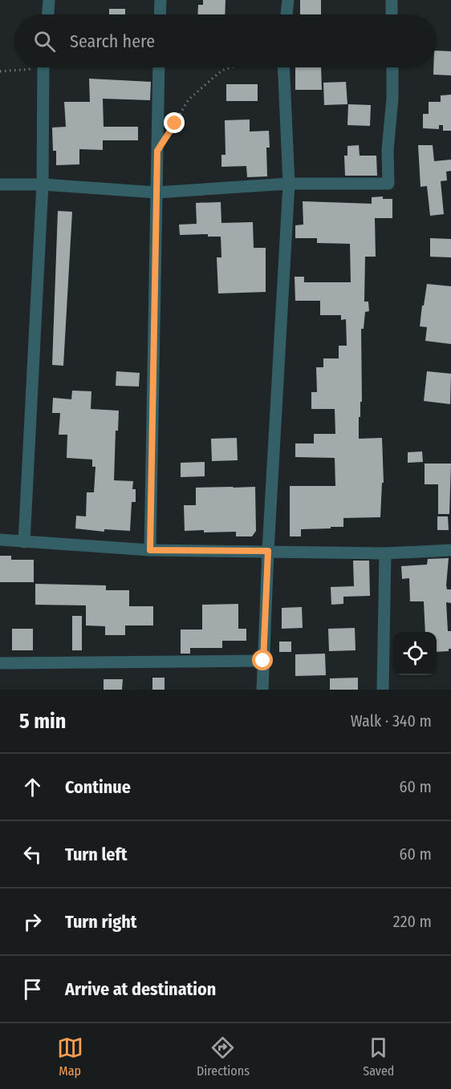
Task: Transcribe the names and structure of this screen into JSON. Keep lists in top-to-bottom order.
{
  "page": {
    "search": "Search here",
    "heading": ["5 min", "Walk · 340 m"],
    "list": [
      ["Continue", "60 m"],
      ["Turn left", "60 m"],
      ["Turn right", "220 m"],
      "Arrive at destination"
    ],
    "nav": ["Map", "Directions", "Saved"]
  }
}
